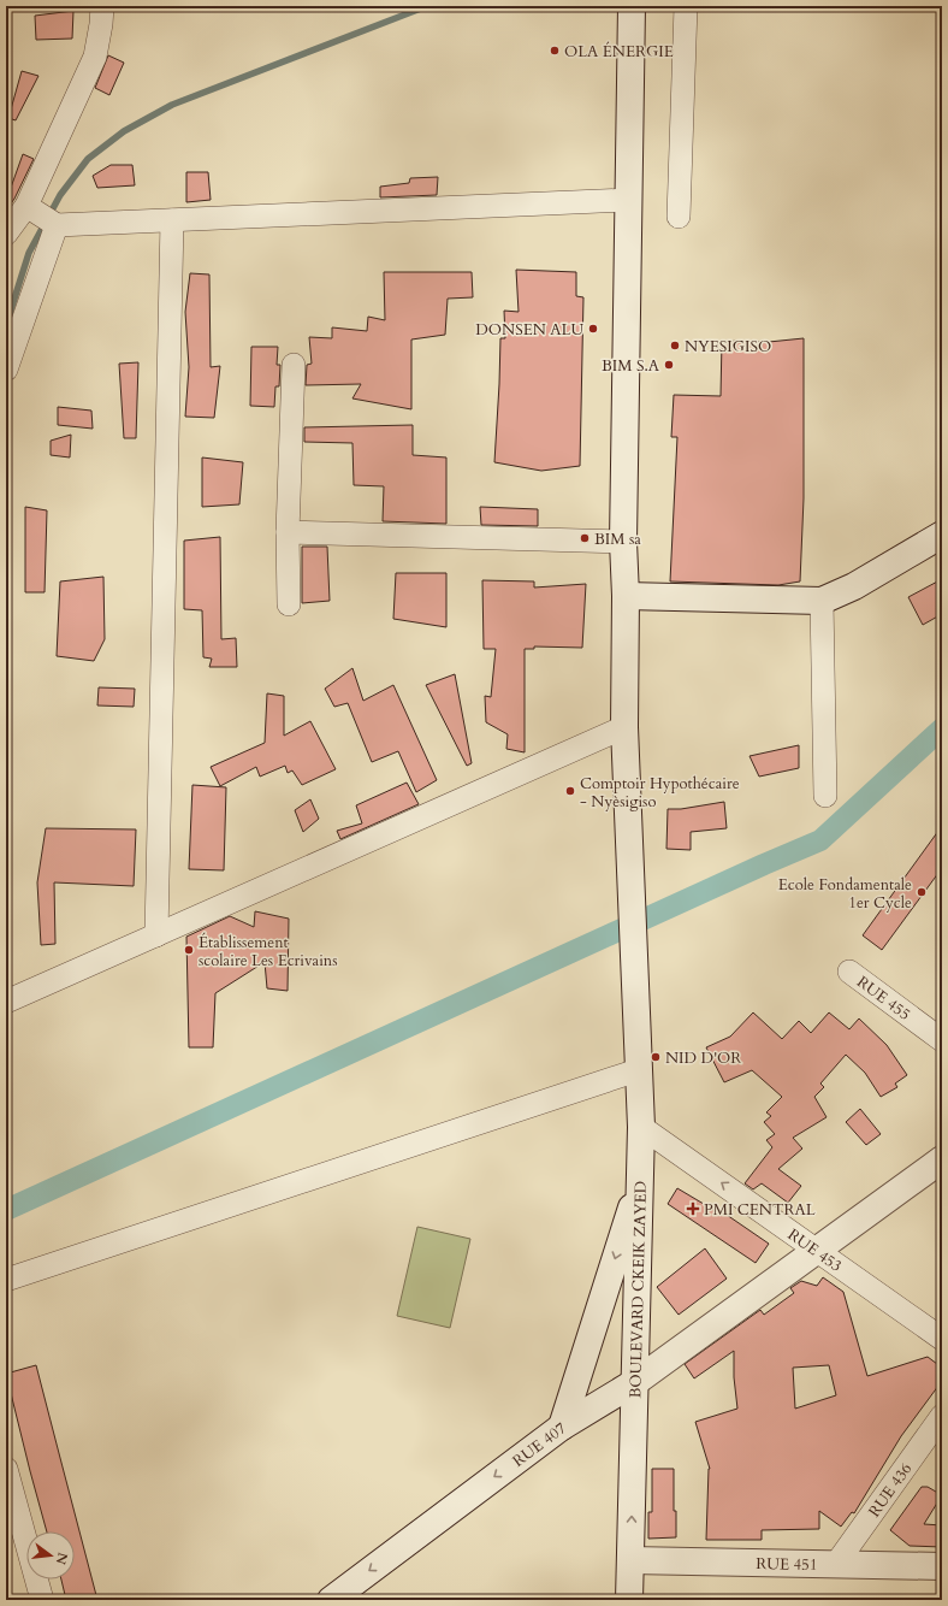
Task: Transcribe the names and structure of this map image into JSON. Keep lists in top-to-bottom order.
{
  "streets": {
    "main road": ["BOULEVARD CKEIK ZAYED", "RUE 407", "RUE 451"],
    "street": ["RUE 455", "RUE 453", "RUE 436"]
  },
  "crossings": [
    ["RUE 453", "BOULEVARD CKEIK ZAYED"],
    ["BOULEVARD CKEIK ZAYED", "RUE 407"],
    ["BOULEVARD CKEIK ZAYED", "RUE 451"],
    ["RUE 436", "RUE 451"]
  ],
  "one_way": ["RUE 453"],
  "places": {
    "other": [
      "OLA ÉNERGIE",
      "DONSEN ALU",
      "NYESIGISO",
      "BIM S.A",
      "BIM sa",
      "Comptoir Hypothécaire - Nyèsigiso",
      "Ecole Fondamentale 1er Cycle",
      "Établissement scolaire Les Ecrivains",
      "NID D'OR"
    ],
    "health": ["PMI CENTRAL"]
  },
  "north": "right"
}
